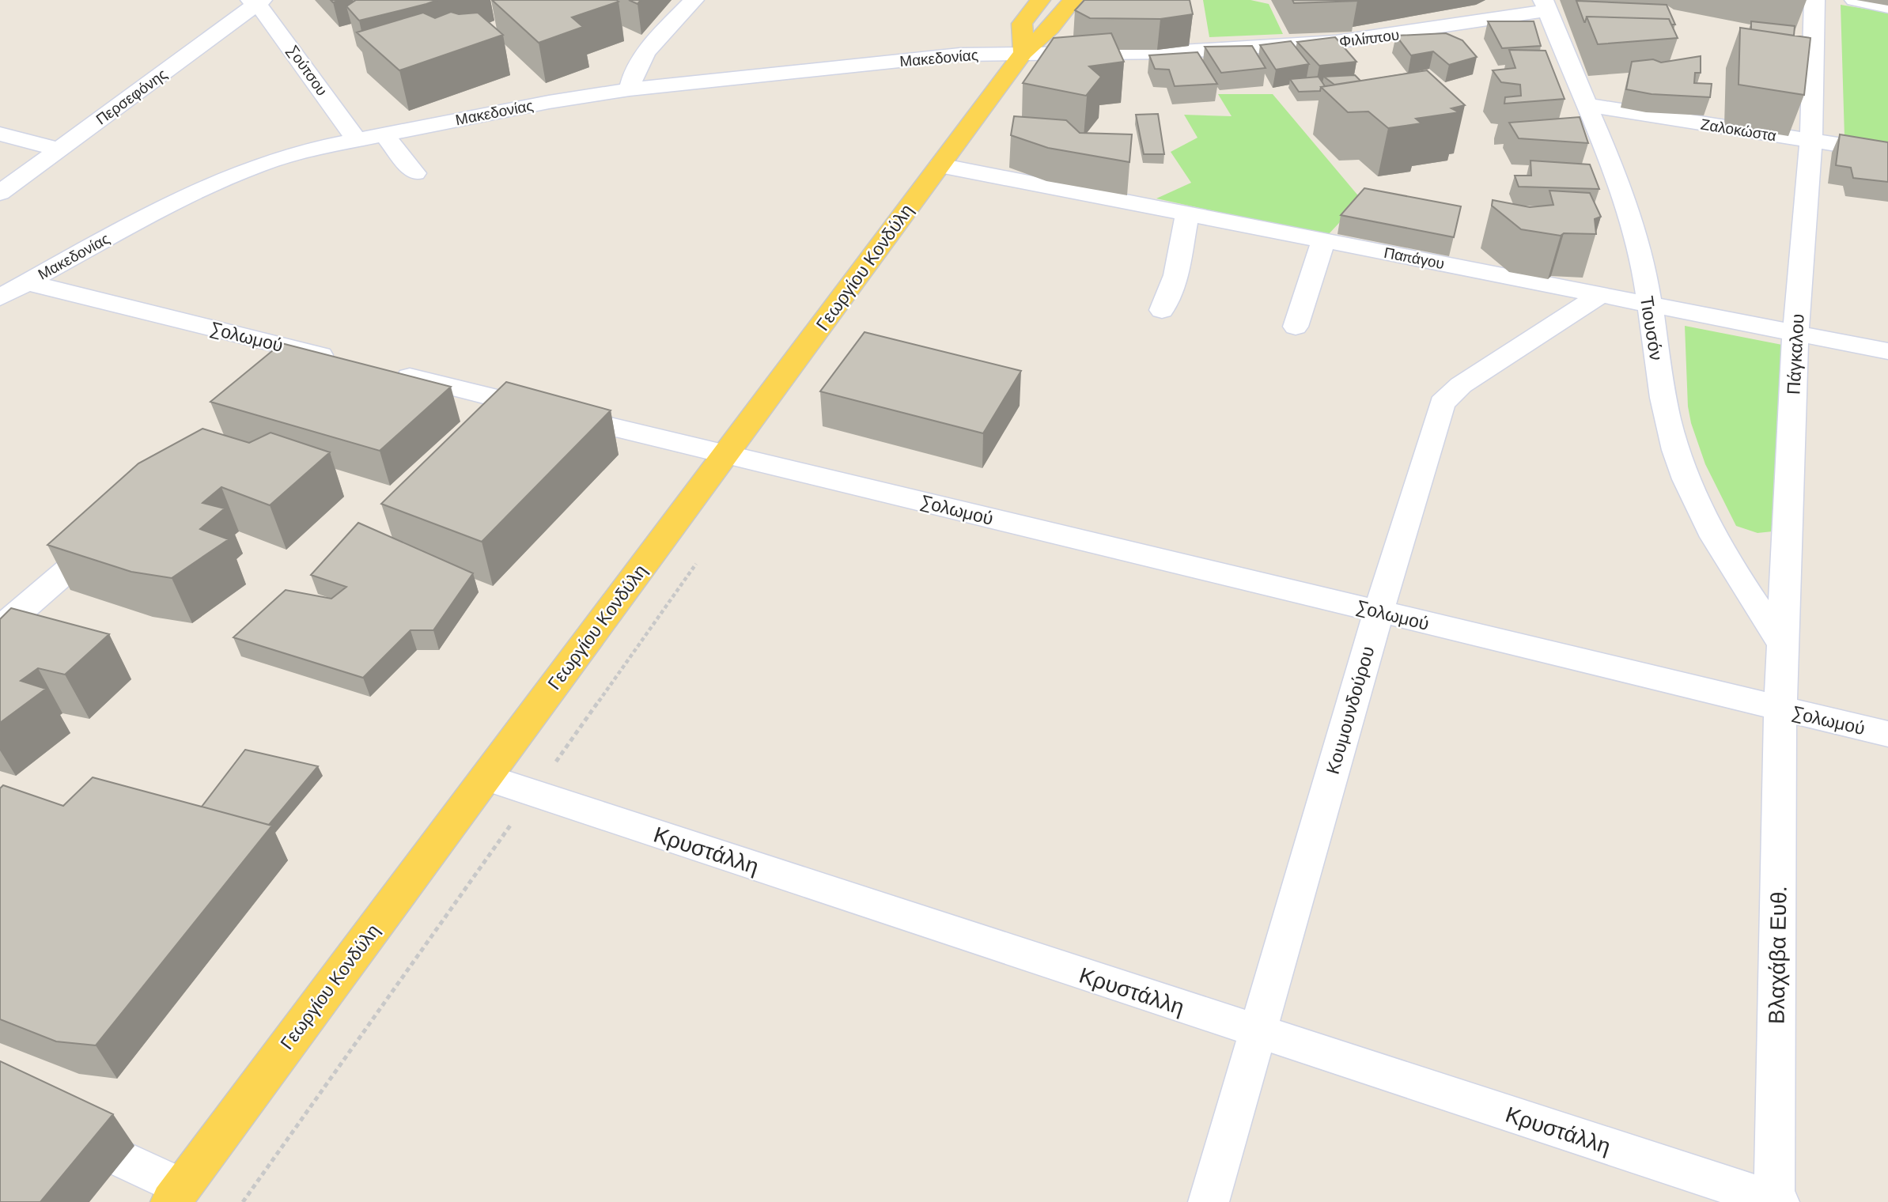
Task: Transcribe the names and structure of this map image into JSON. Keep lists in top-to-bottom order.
{
  "streets": {
    "main road": ["Γεωργίου Κονδύλη"],
    "street": [
      "Φιλίππου",
      "Μακεδονίας",
      "Σούτσου",
      "Περσεφόνης",
      "Ζαλοκώστα",
      "Παπάγου",
      "Τιουσόν",
      "Σολωμού",
      "Πάγκαλου",
      "Κουμουνδούρου",
      "Κρυστάλλη",
      "Βλαχάβα Ευθ."
    ]
  },
  "crossings": [
    ["Φιλίππου", "Μακεδονίας"],
    ["Φιλίππου", "Γεωργίου Κονδύλη"],
    ["Φιλίππου", "Τιουσόν"],
    ["Μακεδονίας", "Σούτσου"],
    ["Μακεδονίας", "Γεωργίου Κονδύλη"],
    ["Μακεδονίας", "Σολωμού"],
    ["Σούτσου", "Περσεφόνης"],
    ["Ζαλοκώστα", "Τιουσόν"],
    ["Ζαλοκώστα", "Πάγκαλου"],
    ["Παπάγου", "Γεωργίου Κονδύλη"],
    ["Παπάγου", "Τιουσόν"],
    ["Παπάγου", "Πάγκαλου"],
    ["Παπάγου", "Κουμουνδούρου"],
    ["Γεωργίου Κονδύλη", "Σολωμού"],
    ["Γεωργίου Κονδύλη", "Κρυστάλλη"],
    ["Τιουσόν", "Πάγκαλου"],
    ["Σολωμού", "Πάγκαλου"],
    ["Σολωμού", "Κουμουνδούρου"],
    ["Σολωμού", "Βλαχάβα Ευθ."],
    ["Πάγκαλου", "Βλαχάβα Ευθ."],
    ["Κουμουνδούρου", "Κρυστάλλη"],
    ["Κρυστάλλη", "Βλαχάβα Ευθ."]
  ]
}
